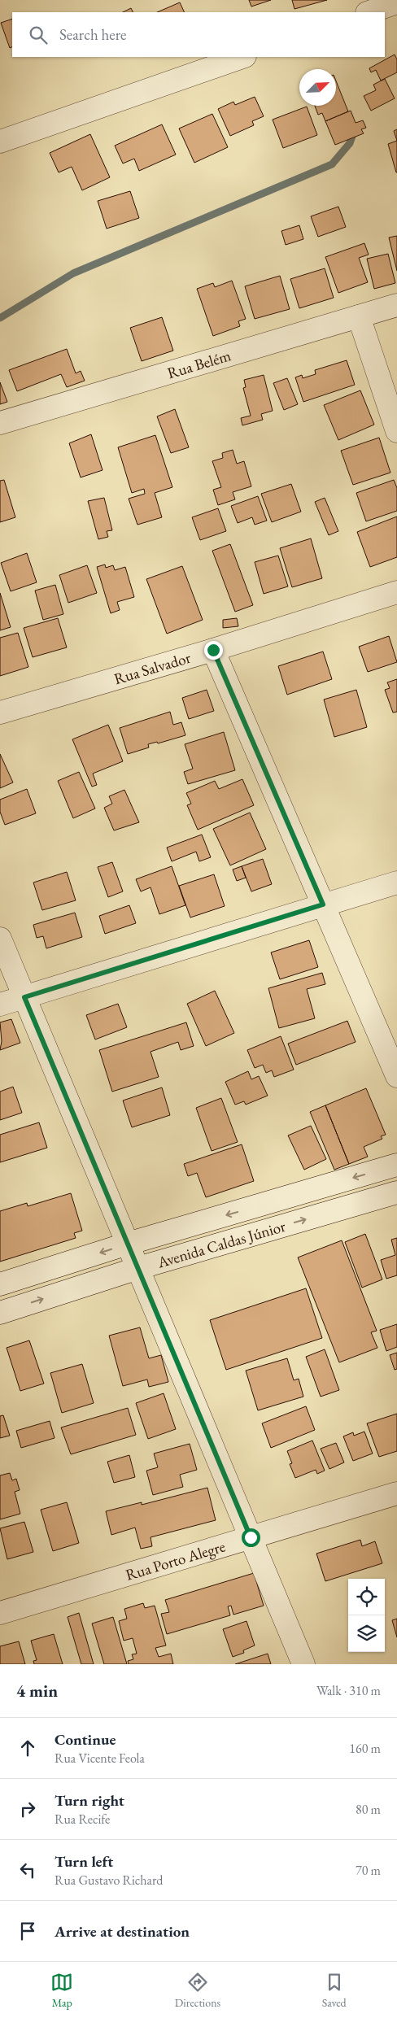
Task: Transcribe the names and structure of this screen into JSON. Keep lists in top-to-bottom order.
{
  "streets": {
    "street": [
      "Rua Belém",
      "Rua Salvador",
      "Avenida Caldas Júnior",
      "Rua Porto Alegre"
    ]
  },
  "north": "top right",
  "page": {
    "search": "Search here",
    "heading": ["4 min", "Walk · 310 m"],
    "list": [
      ["Continue", "Rua Vicente Feola", "160 m"],
      ["Turn right", "Rua Recife", "80 m"],
      ["Turn left", "Rua Gustavo Richard", "70 m"],
      "Arrive at destination"
    ],
    "nav": ["Map", "Directions", "Saved"]
  }
}
